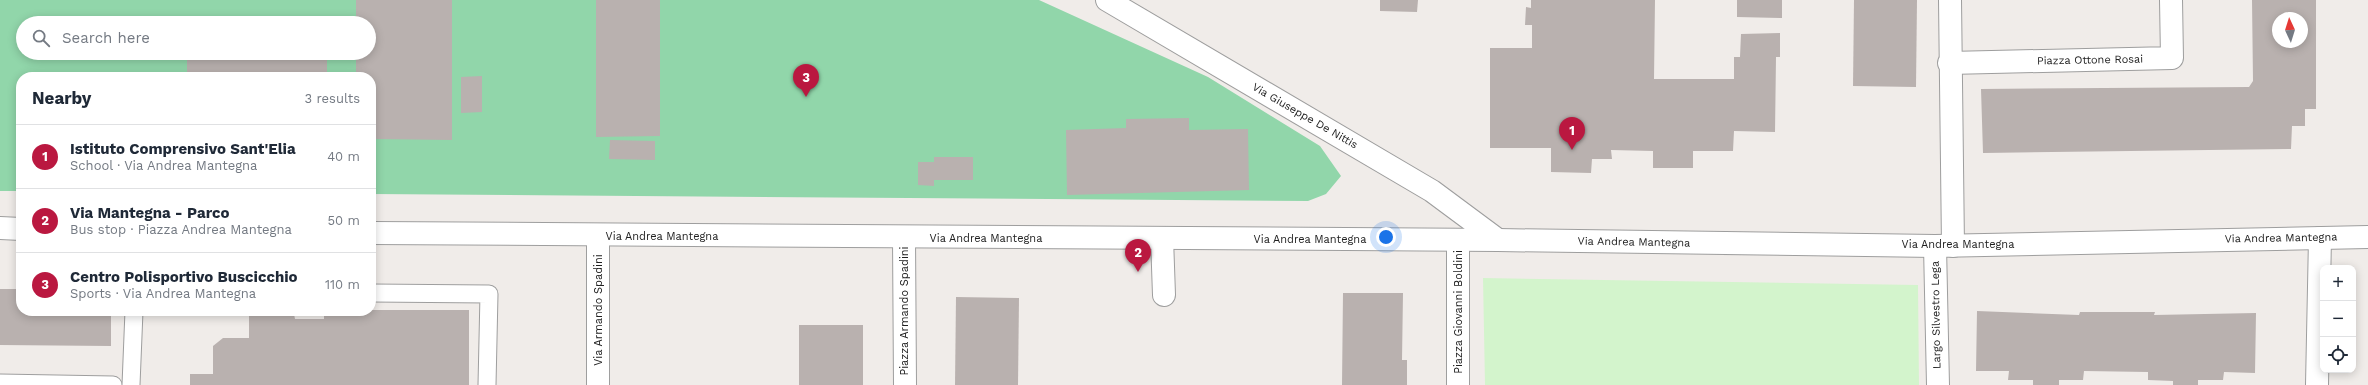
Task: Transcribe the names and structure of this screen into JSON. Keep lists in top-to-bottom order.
{
  "streets": {
    "street": [
      "Piazza Ottone Rosai",
      "Via Giuseppe De Nittis",
      "Via Andrea Mantegna",
      "Via Armando Spadini",
      "Piazza Armando Spadini",
      "Piazza Giovanni Boldini",
      "Largo Silvestro Lega"
    ]
  },
  "crossings": [
    ["Via Giuseppe De Nittis", "Via Andrea Mantegna"],
    ["Via Andrea Mantegna", "Via Armando Spadini"],
    ["Via Andrea Mantegna", "Piazza Armando Spadini"],
    ["Via Andrea Mantegna", "Piazza Giovanni Boldini"],
    ["Via Andrea Mantegna", "Largo Silvestro Lega"]
  ],
  "north": "top",
  "page": {
    "search": "Search here",
    "pins": ["3", "1", "2"],
    "heading": ["Nearby", "3 results"],
    "list": [
      {
        "mark": "1",
        "name": "Istituto Comprensivo Sant'Elia",
        "note": "School · Via Andrea Mantegna",
        "value": "40 m"
      },
      {
        "mark": "2",
        "name": "Via Mantegna - Parco",
        "note": "Bus stop · Piazza Andrea Mantegna",
        "value": "50 m"
      },
      {
        "mark": "3",
        "name": "Centro Polisportivo Buscicchio",
        "note": "Sports · Via Andrea Mantegna",
        "value": "110 m"
      }
    ],
    "map_buttons": ["+", "−"]
  }
}
